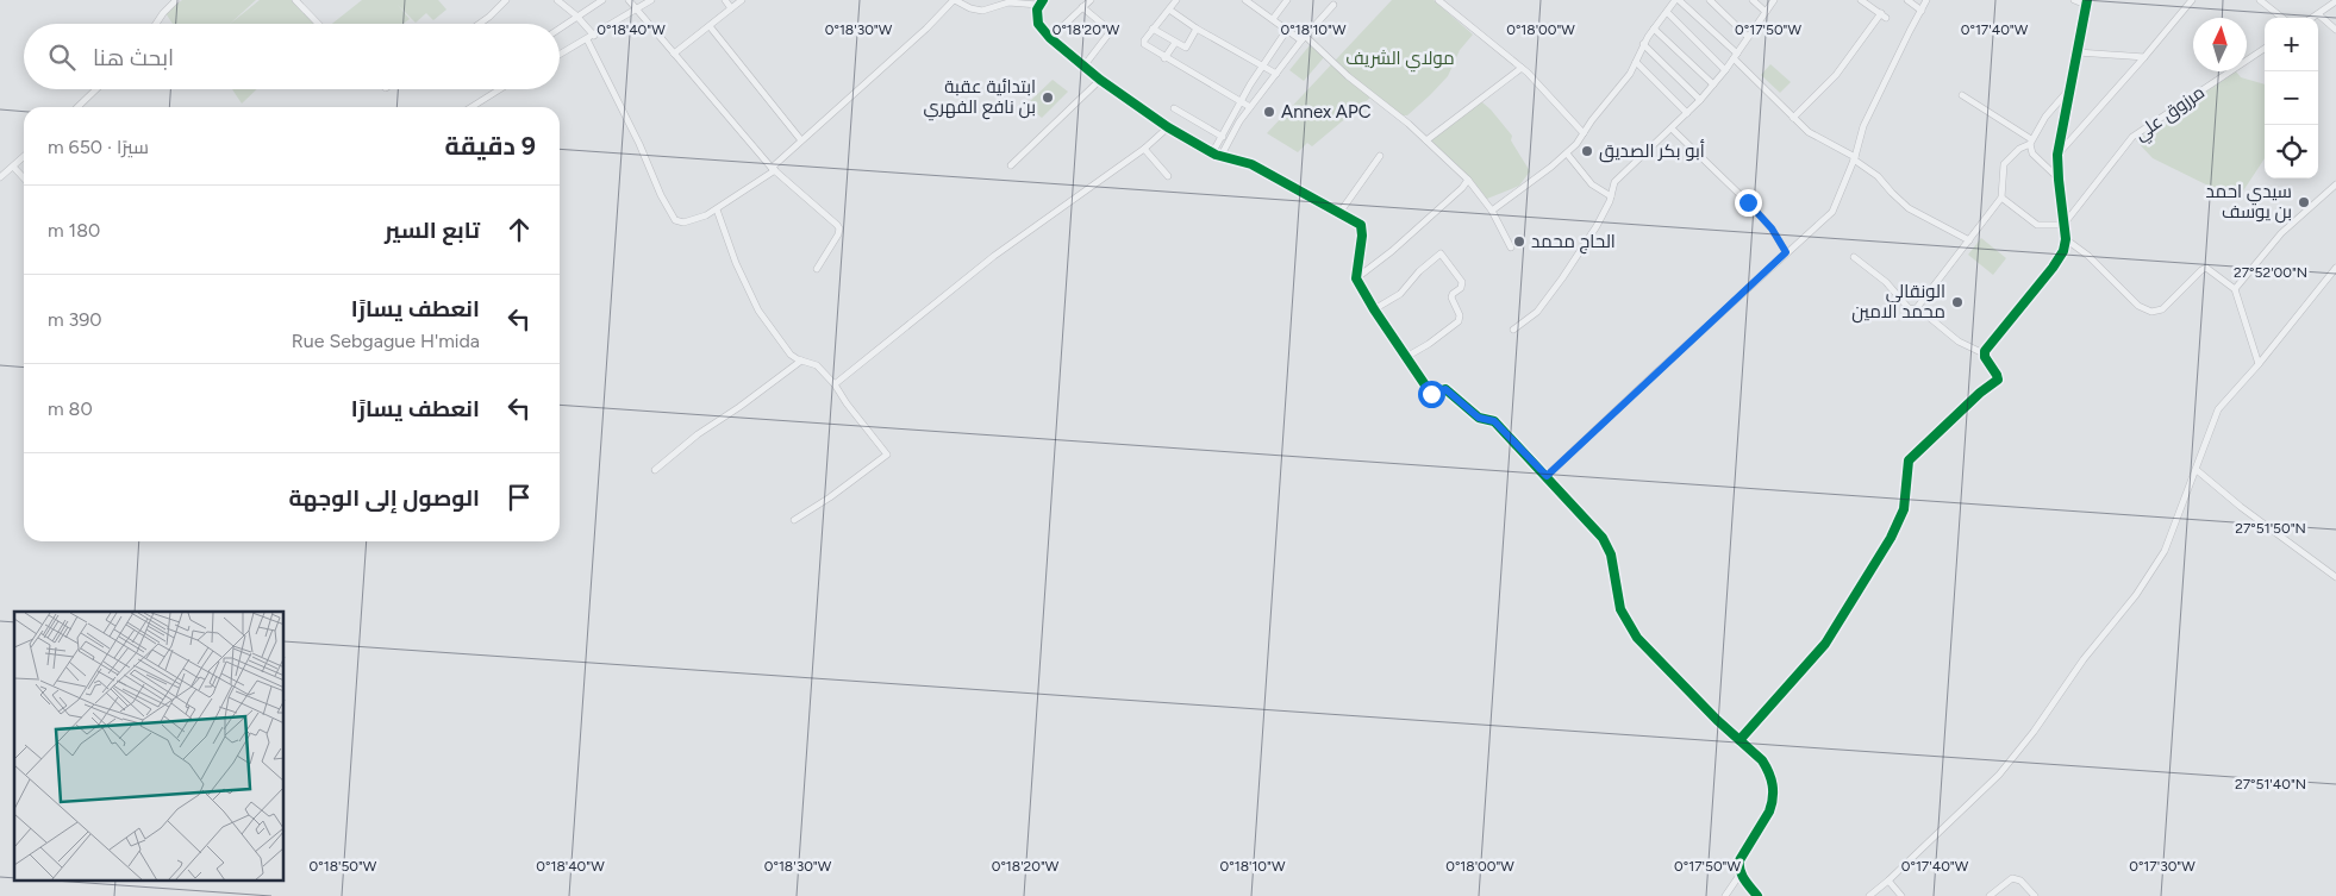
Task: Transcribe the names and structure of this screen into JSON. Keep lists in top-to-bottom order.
{
  "streets": {
    "street": ["مرزوق علي"]
  },
  "parks": ["مولاي الشريف"],
  "places": [
    "ابتدائية عقبة بن نافع الفهري",
    "Annex APC",
    "أبو بكر الصديق",
    "سيدي احمد بن يوسف",
    "الحاج محمد",
    "الونقالي محمد الامين"
  ],
  "north": "top",
  "page": {
    "map_buttons": ["+", "−"],
    "search": "ابحث هنا",
    "heading": ["9 دقيقة", "سيرًا · 650 m"],
    "list": [
      ["تابع السير", "180 m"],
      ["انعطف يسارًا", "Rue Sebgague H'mida", "390 m"],
      ["انعطف يسارًا", "80 m"],
      "الوصول إلى الوجهة"
    ]
  },
  "coordinates": [
    "0°18'40\"W",
    "0°18'30\"W",
    "0°18'20\"W",
    "0°18'10\"W",
    "0°18'00\"W",
    "0°17'50\"W",
    "0°17'40\"W",
    "27°52'00\"N",
    "27°51'50\"N",
    "27°51'40\"N",
    "0°18'50\"W",
    "0°17'30\"W"
  ]
}
